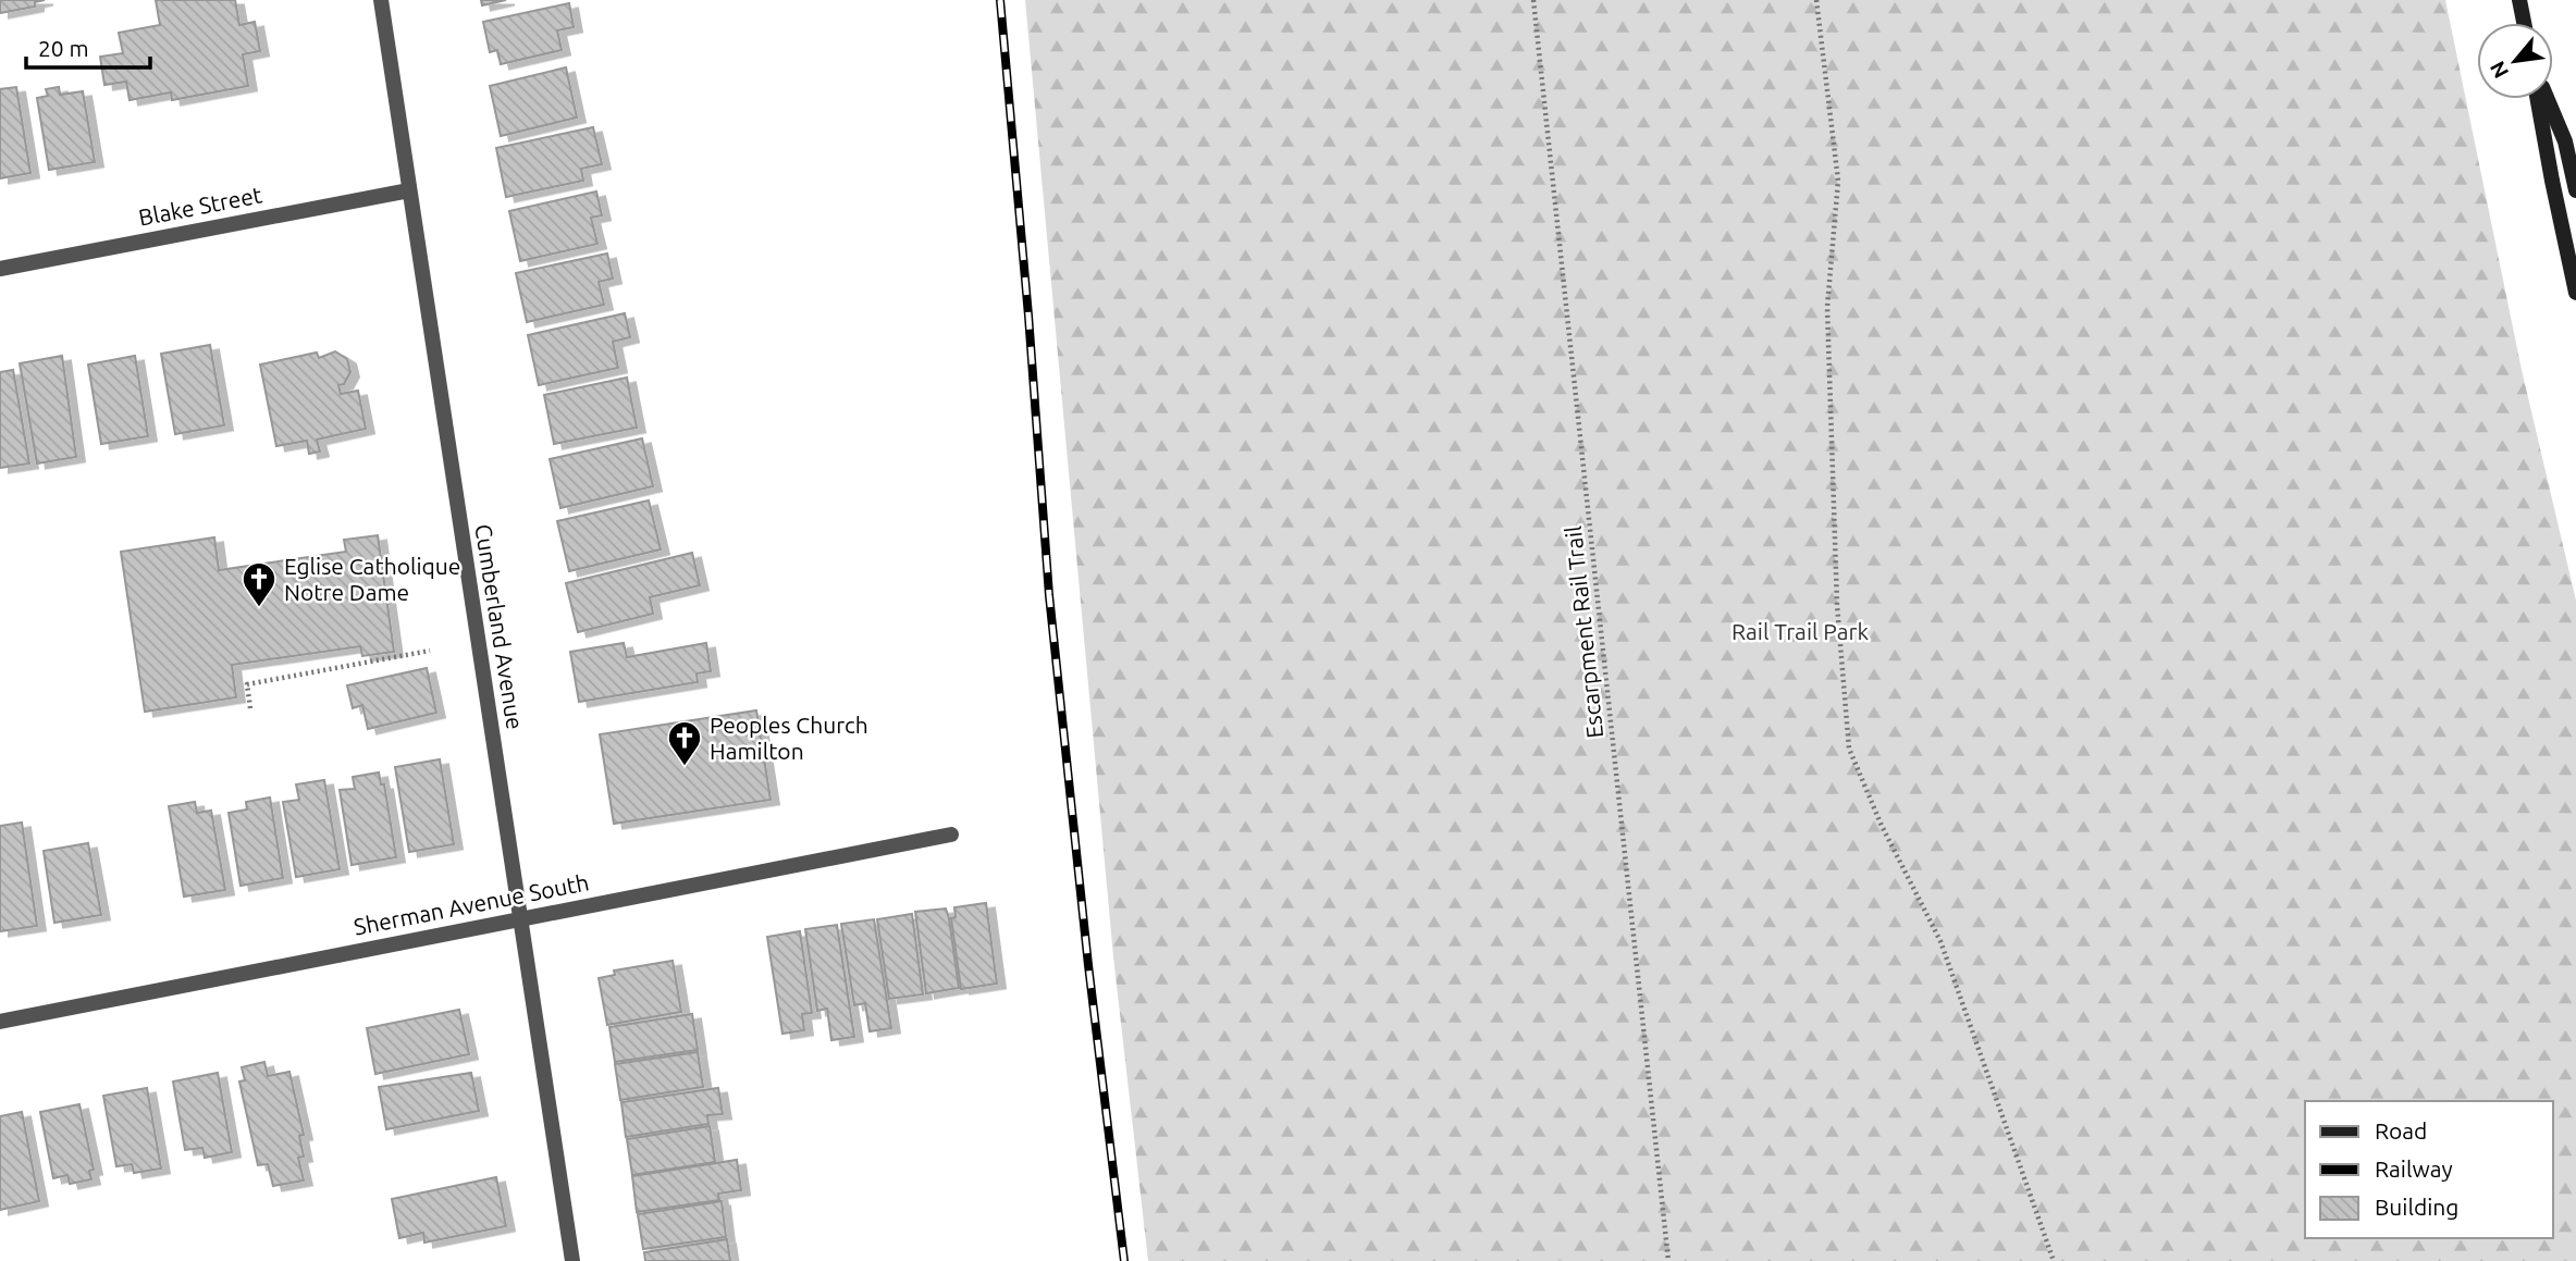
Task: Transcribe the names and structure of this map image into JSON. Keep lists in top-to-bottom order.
{
  "streets": {
    "street": ["Blake Street", "Cumberland Avenue", "Sherman Avenue South"],
    "path": ["Escarpment Rail Trail"]
  },
  "crossings": [
    ["Blake Street", "Cumberland Avenue"],
    ["Cumberland Avenue", "Sherman Avenue South"]
  ],
  "parks": ["Rail Trail Park"],
  "places": {
    "church": ["Eglise Catholique Notre Dame", "Peoples Church Hamilton"]
  },
  "legend": ["Road", "Railway", "Building"],
  "scale_bar": "20 m",
  "north": "bottom left"
}
